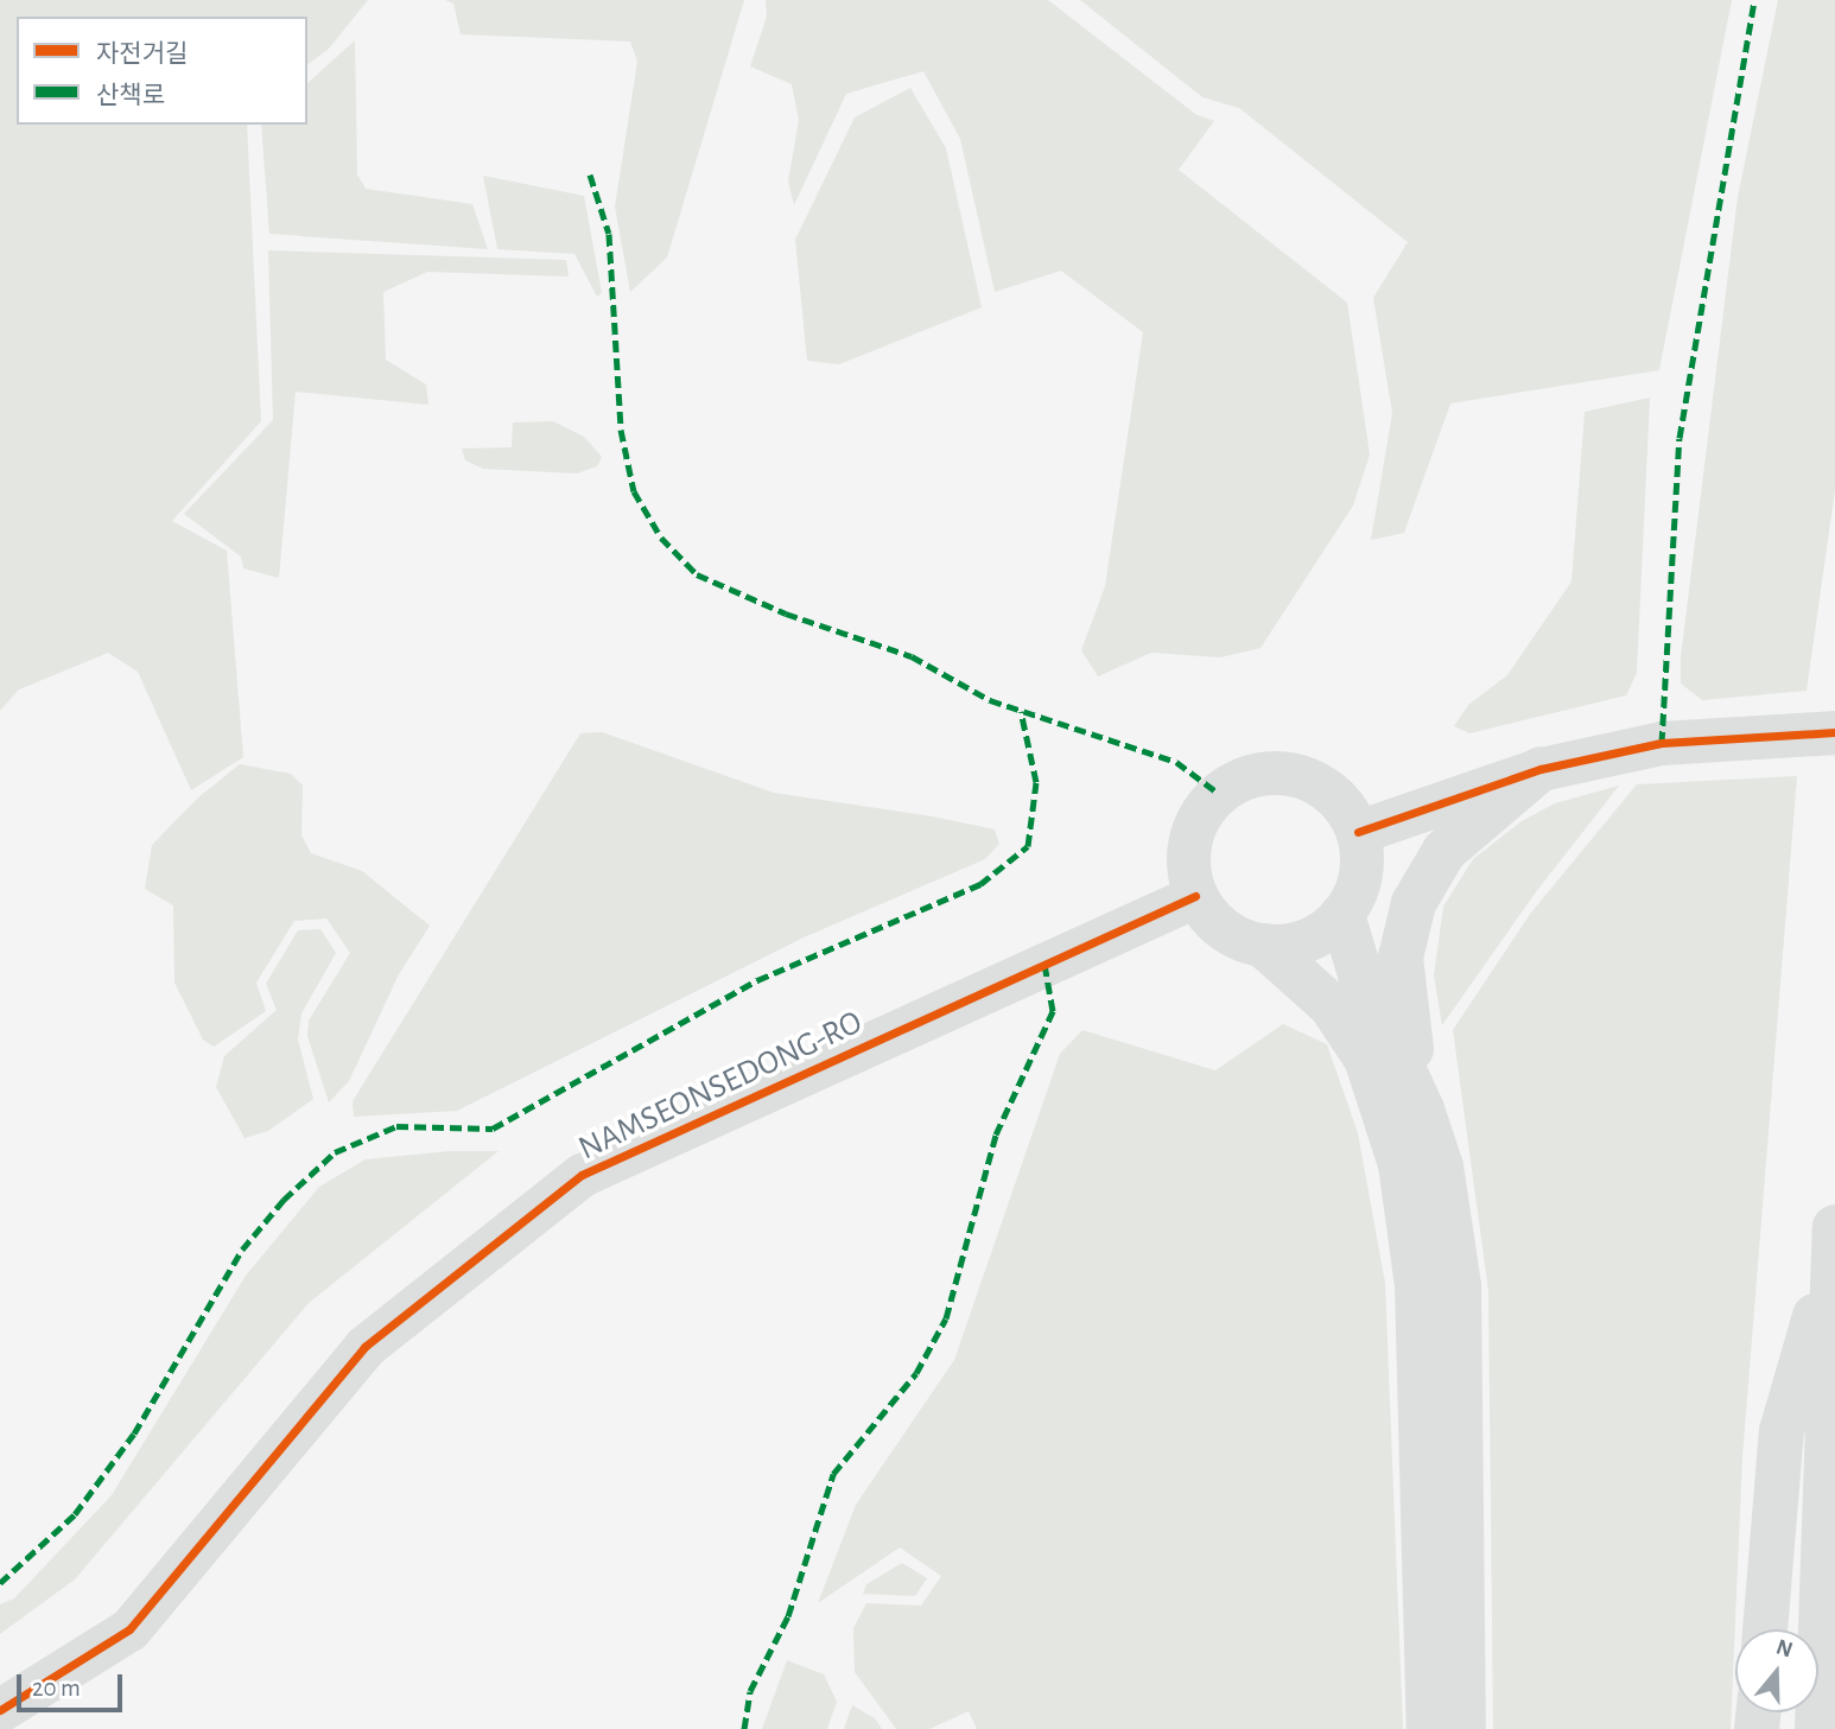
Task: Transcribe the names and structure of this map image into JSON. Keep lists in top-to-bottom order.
{
  "streets": {
    "street": ["NAMSEONSEDONG-RO"]
  },
  "legend": ["자전거길", "산책로"],
  "scale_bar": "20 m",
  "north": "top"
}
